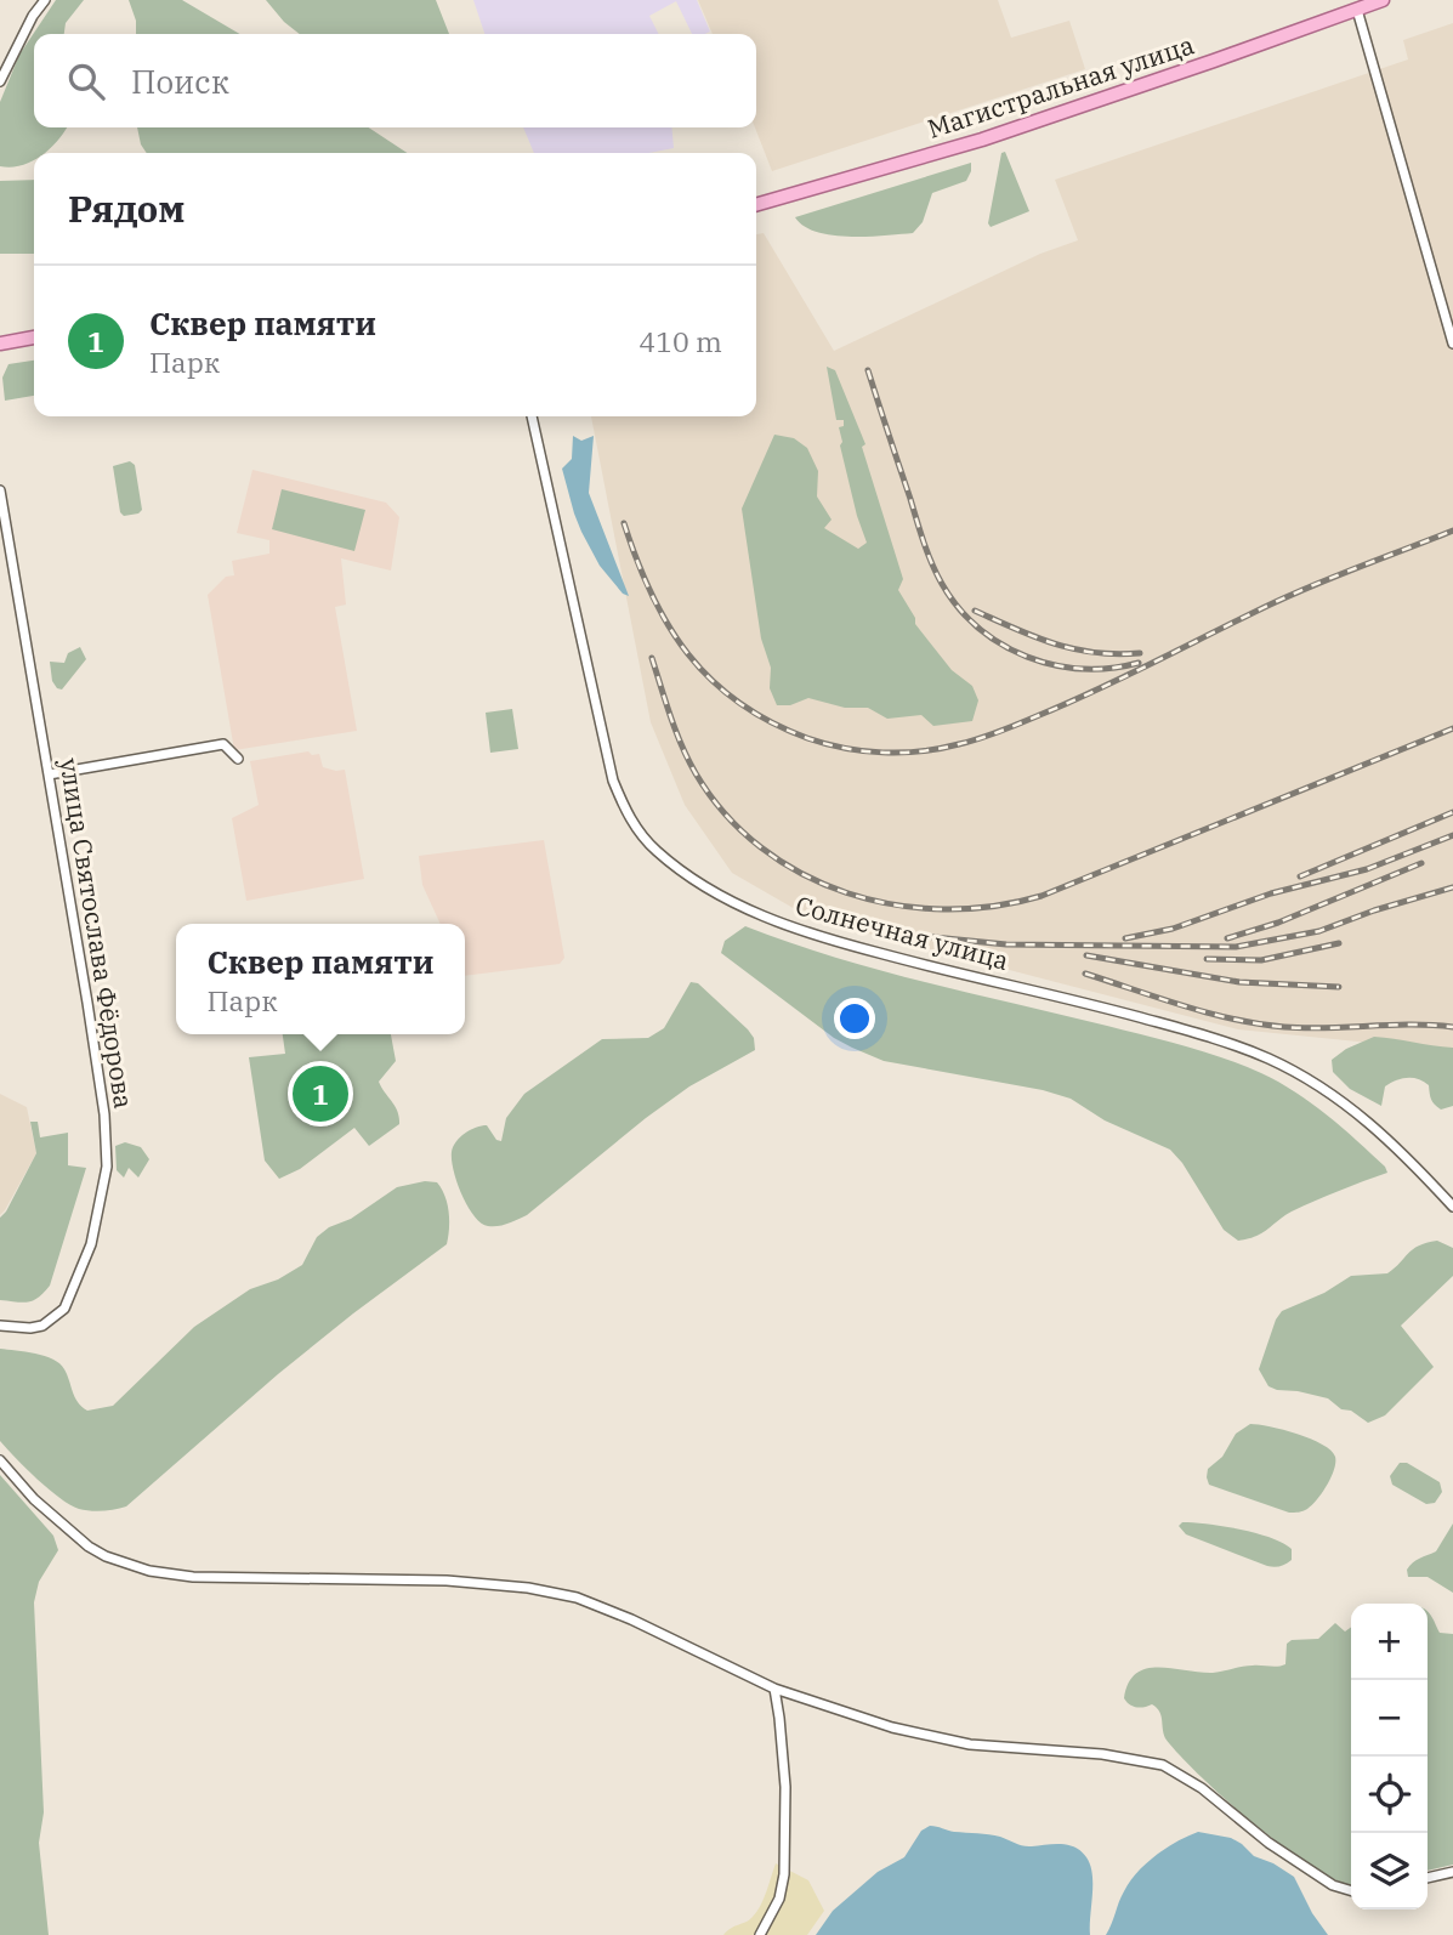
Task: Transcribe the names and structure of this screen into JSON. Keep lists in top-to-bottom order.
{
  "streets": {
    "main road": ["Магистральная улица"],
    "street": ["улица Святослава Фёдорова", "Солнечная улица"]
  },
  "page": {
    "search": "Поиск",
    "heading": "Рядом",
    "list": [
      {
        "mark": "1",
        "name": "Сквер памяти",
        "note": "Парк",
        "value": "410 m"
      }
    ],
    "popup": ["Сквер памяти", "Парк"],
    "pins": "1",
    "map_buttons": ["+", "−"]
  }
}
